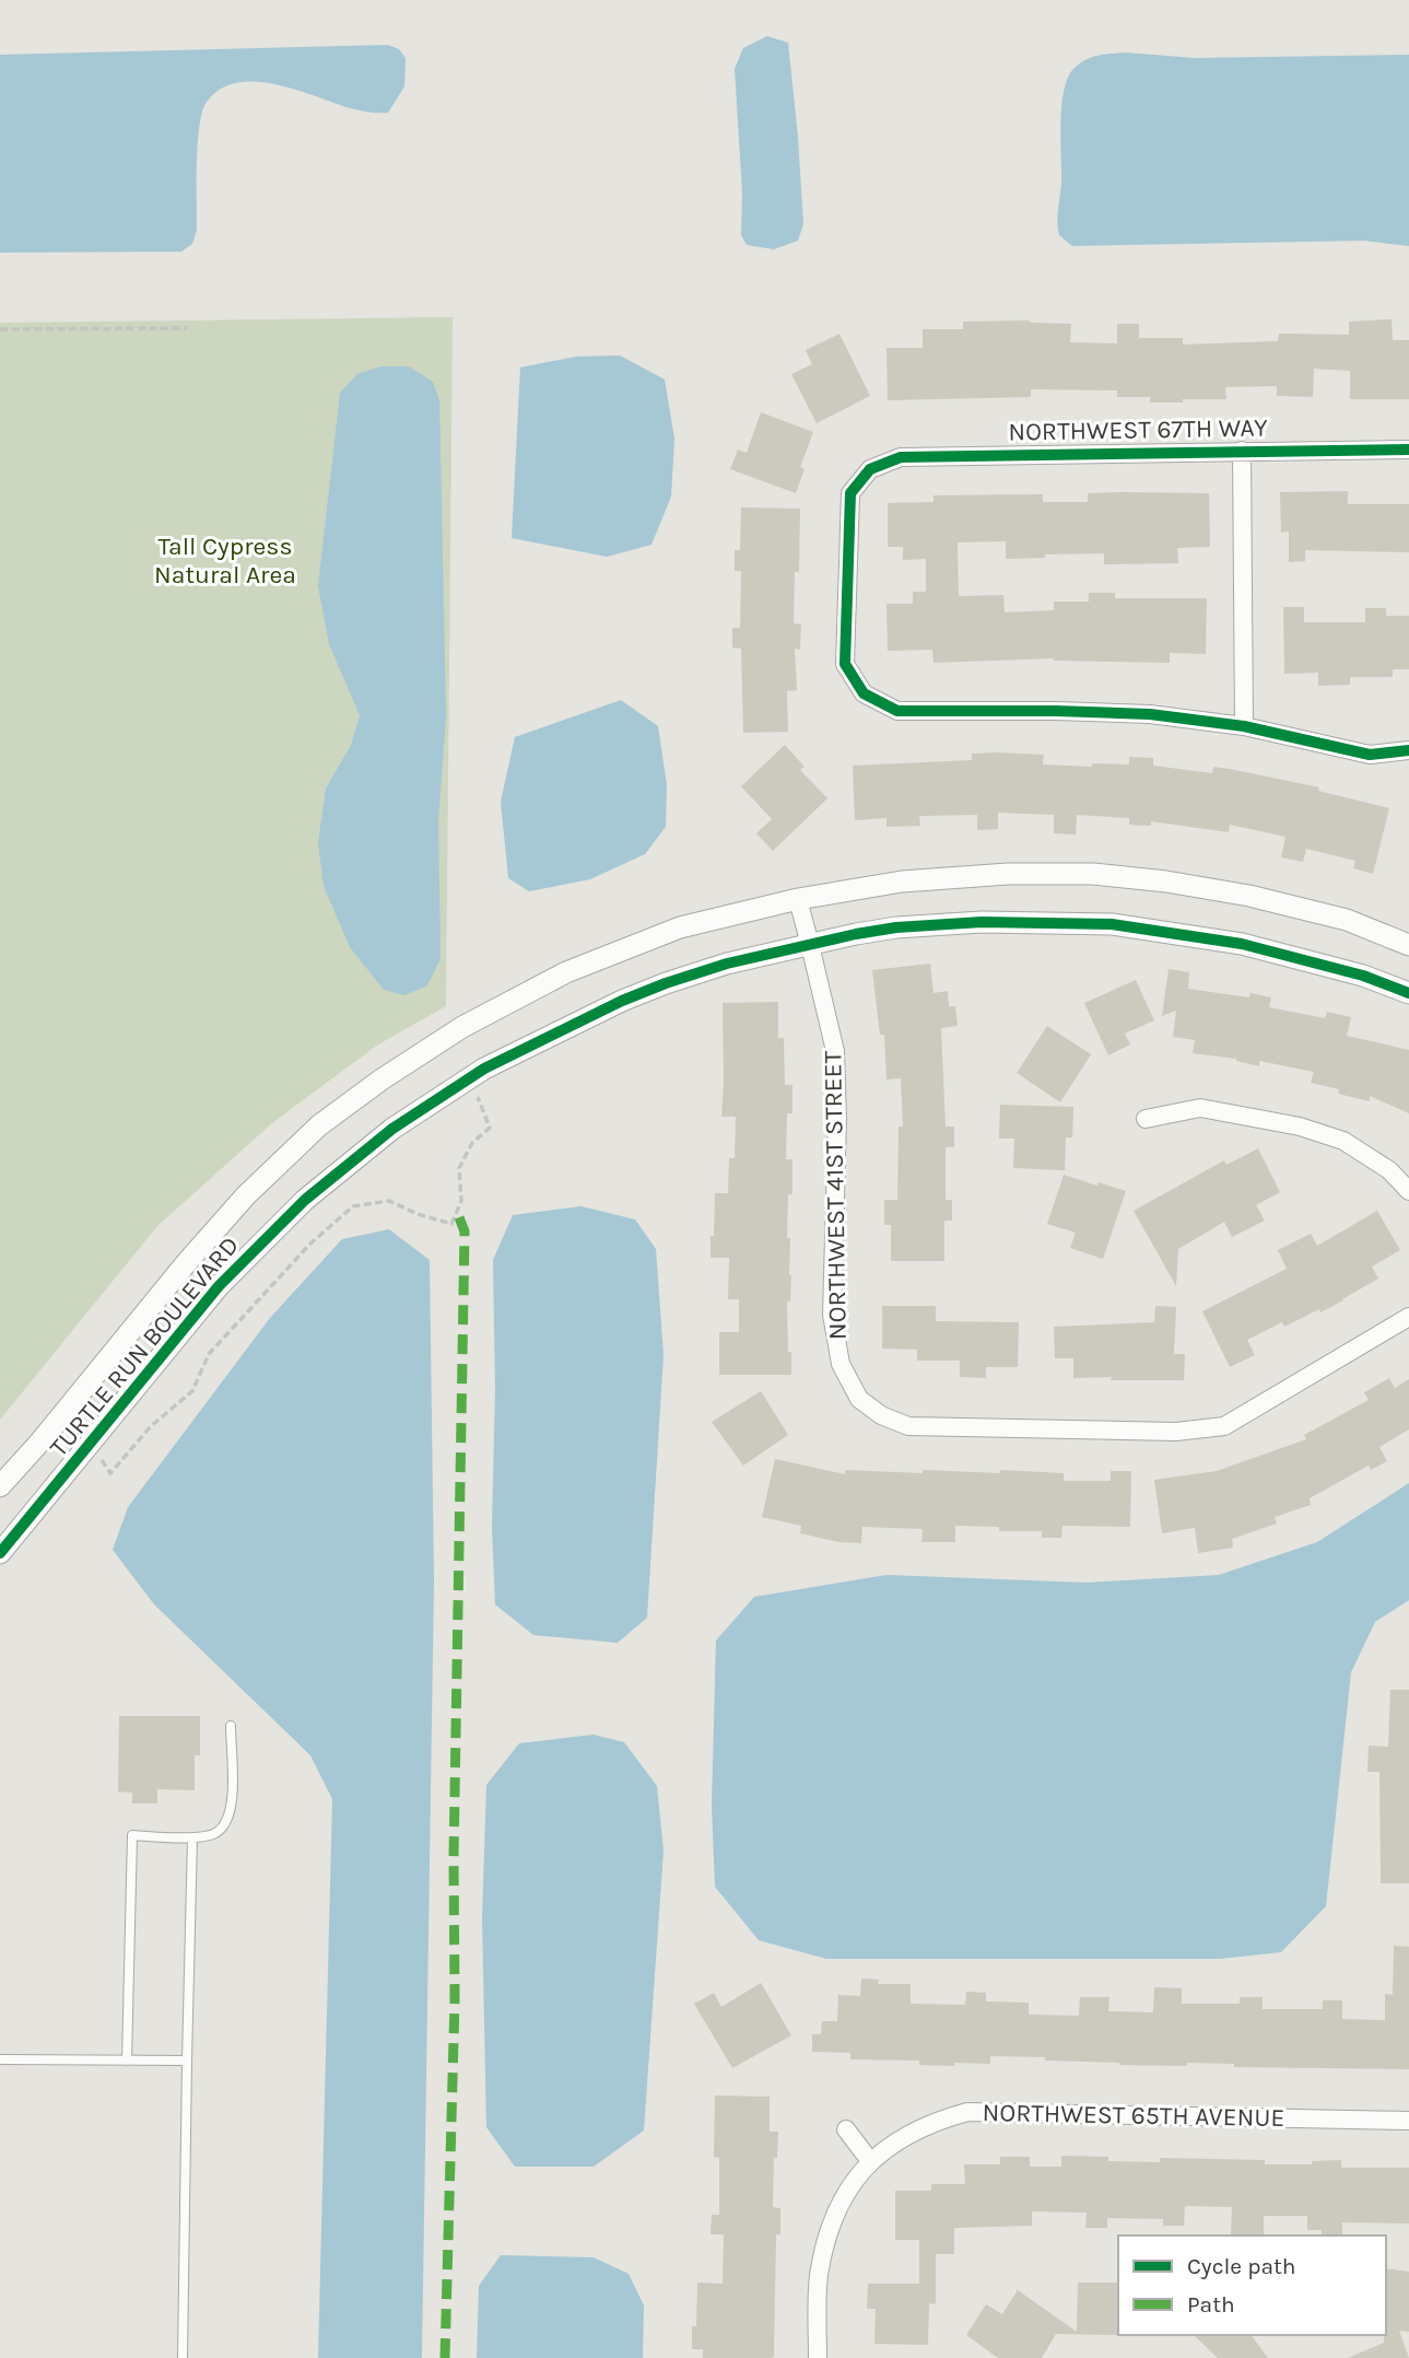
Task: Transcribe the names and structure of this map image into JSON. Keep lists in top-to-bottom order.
{
  "streets": {
    "street": [
      "NORTHWEST 67TH WAY",
      "NORTHWEST 41ST STREET",
      "TURTLE RUN BOULEVARD",
      "NORTHWEST 65TH AVENUE"
    ]
  },
  "crossings": [
    ["NORTHWEST 41ST STREET", "TURTLE RUN BOULEVARD"]
  ],
  "parks": ["Tall Cypress Natural Area"],
  "legend": ["Cycle path", "Path"]
}
